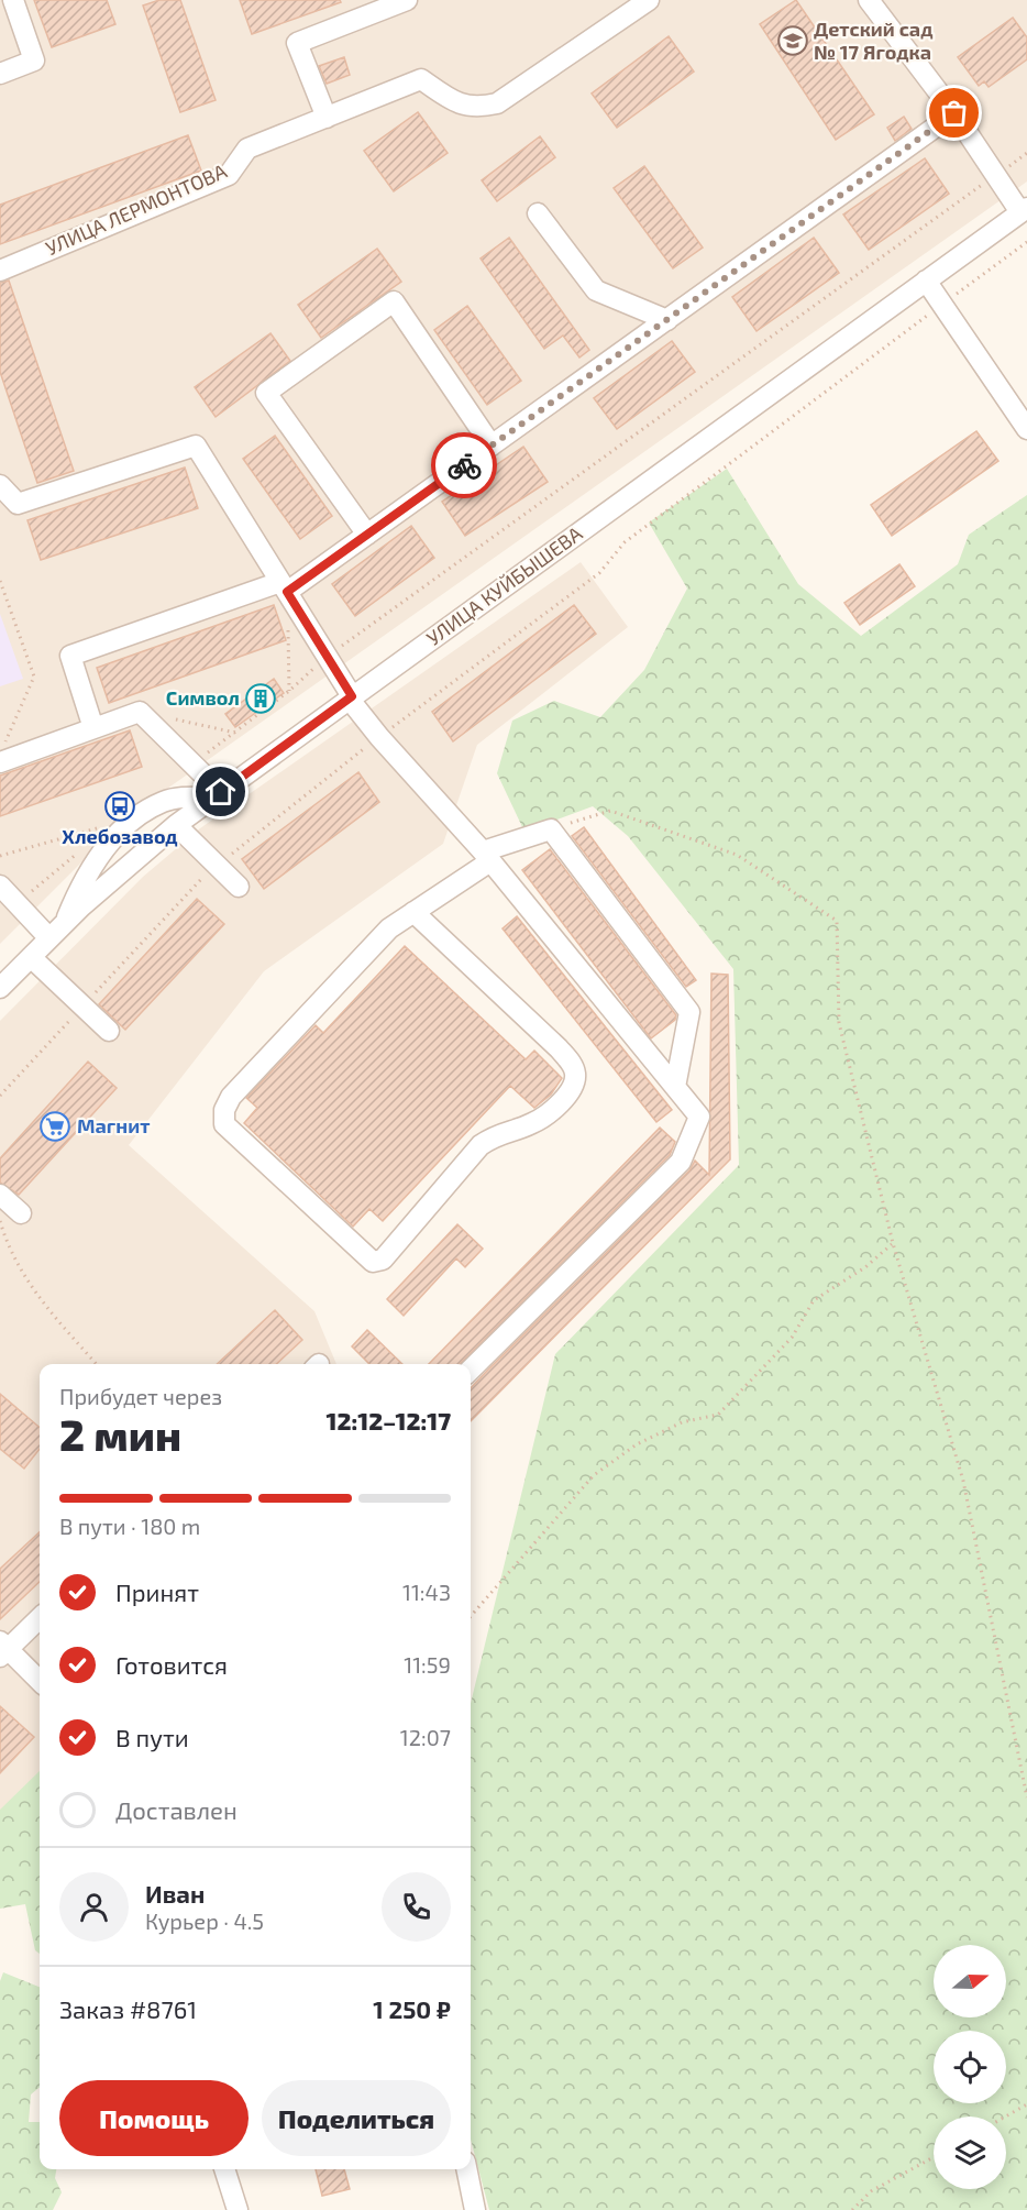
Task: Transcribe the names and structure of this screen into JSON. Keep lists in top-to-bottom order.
{
  "streets": {
    "street": ["УЛИЦА ЛЕРМОНТОВА", "УЛИЦА КУЙБЫШЕВА"]
  },
  "places": {
    "school or university": ["Детский сад № 17 Ягодка"],
    "building": ["Символ"],
    "bus stop": ["Хлебозавод"],
    "supermarket": ["Магнит"]
  },
  "north": "right",
  "page": {
    "heading": ["2 мин", "Прибудет через", "12:12–12:17"],
    "panel": [
      "Иван",
      "Курьер · 4.5",
      "Заказ #8761",
      "1 250 ₽"
    ],
    "bar": "В пути · 180 m",
    "list": [
      ["Принят", "11:43"],
      ["Готовится", "11:59"],
      ["В пути", "12:07"],
      "Доставлен"
    ],
    "buttons": ["Помощь", "Поделиться"]
  }
}
